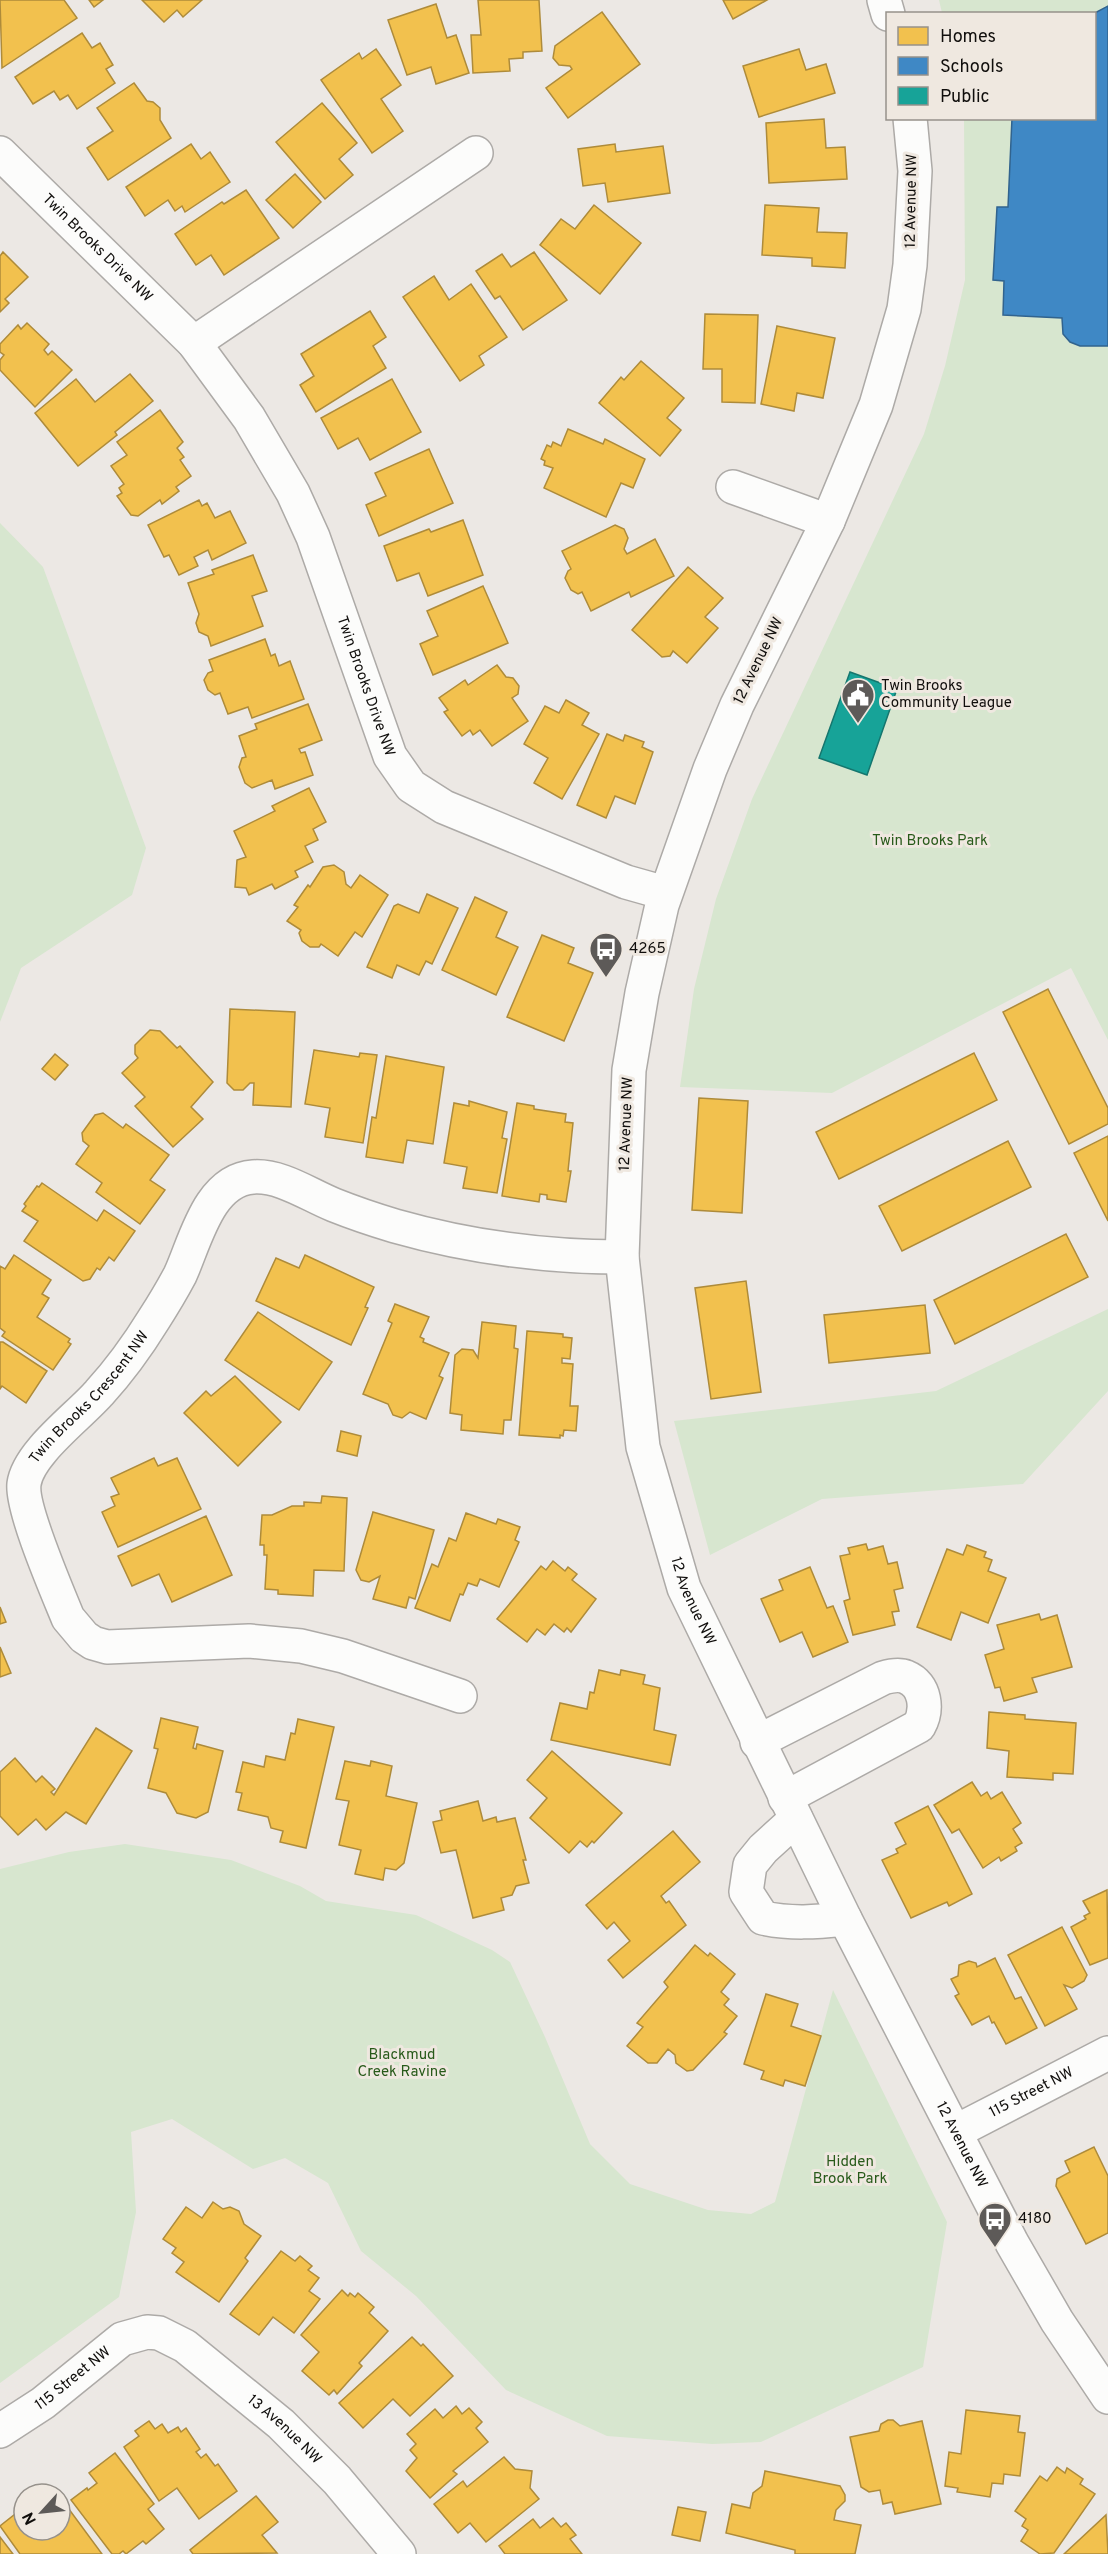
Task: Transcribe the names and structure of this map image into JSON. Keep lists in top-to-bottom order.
{
  "streets": {
    "street": [
      "12 Avenue NW",
      "Twin Brooks Drive NW",
      "Twin Brooks Crescent NW",
      "115 Street NW",
      "13 Avenue NW"
    ]
  },
  "crossings": [
    ["12 Avenue NW", "Twin Brooks Drive NW"],
    ["12 Avenue NW", "Twin Brooks Crescent NW"],
    ["12 Avenue NW", "115 Street NW"],
    ["115 Street NW", "13 Avenue NW"]
  ],
  "parks": ["Twin Brooks Park", "Blackmud Creek Ravine", "Hidden Brook Park"],
  "places": {
    "public building": ["Twin Brooks Community League"],
    "bus stop": ["4265", "4180"]
  },
  "legend": ["Homes", "Schools", "Public"],
  "north": "bottom left"
}
